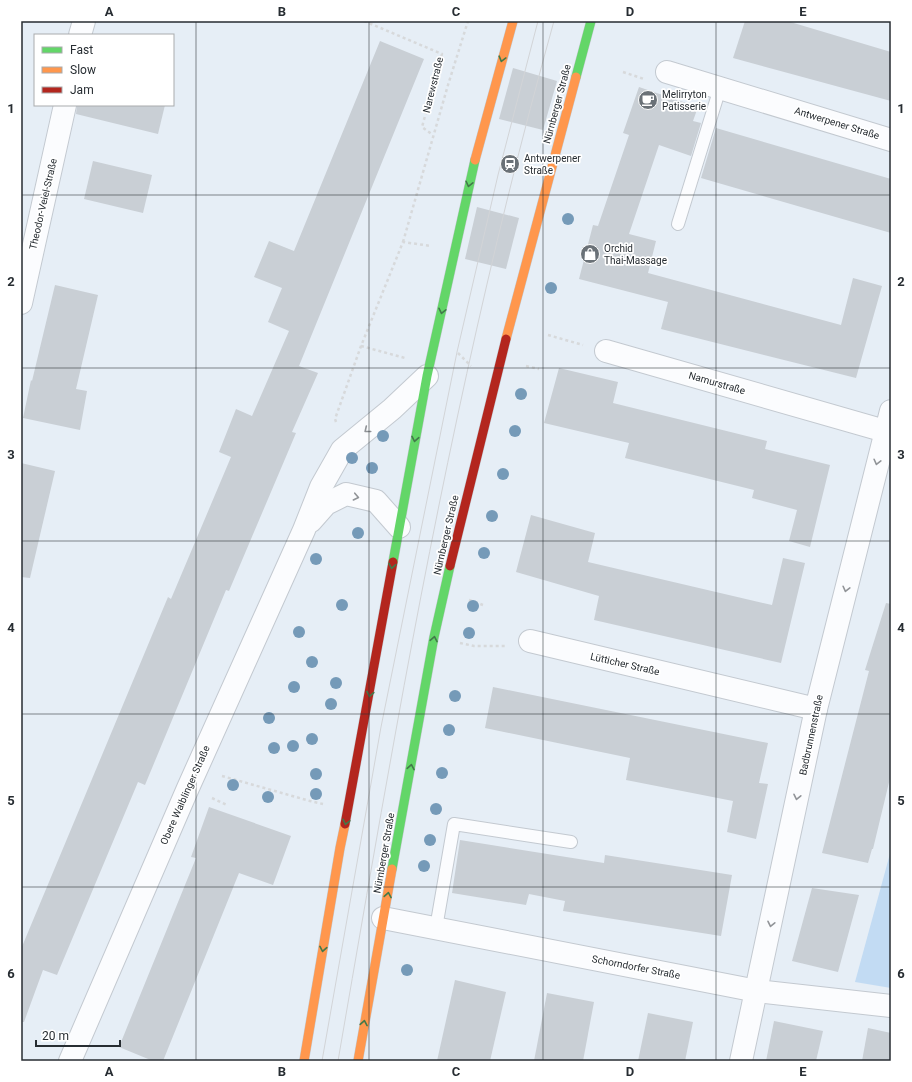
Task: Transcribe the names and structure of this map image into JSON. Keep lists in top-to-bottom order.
{
  "streets": {
    "main road": ["Nürnberger Straße"],
    "street": [
      "Antwerpener Straße",
      "Theodor-Veiel-Straße",
      "Namurstraße",
      "Lütticher Straße",
      "Badbrunnenstraße",
      "Obere Waiblinger Straße",
      "Schorndorfer Straße"
    ],
    "path": ["Narewstraße"]
  },
  "crossings": [
    ["Nürnberger Straße", "Schorndorfer Straße"],
    ["Namurstraße", "Badbrunnenstraße"],
    ["Lütticher Straße", "Badbrunnenstraße"],
    ["Badbrunnenstraße", "Schorndorfer Straße"]
  ],
  "one_way": ["Badbrunnenstraße"],
  "places": {
    "cafe": ["Melirryton Patisserie"],
    "station": ["Antwerpener Straße"],
    "shop": ["Orchid Thai-Massage"]
  },
  "legend": ["Fast", "Slow", "Jam"],
  "scale_bar": "20 m",
  "grid": {
    "columns": [
      "A",
      "B",
      "C",
      "D",
      "E"
    ],
    "rows": [
      "1",
      "2",
      "3",
      "4",
      "5",
      "6"
    ]
  }
}
